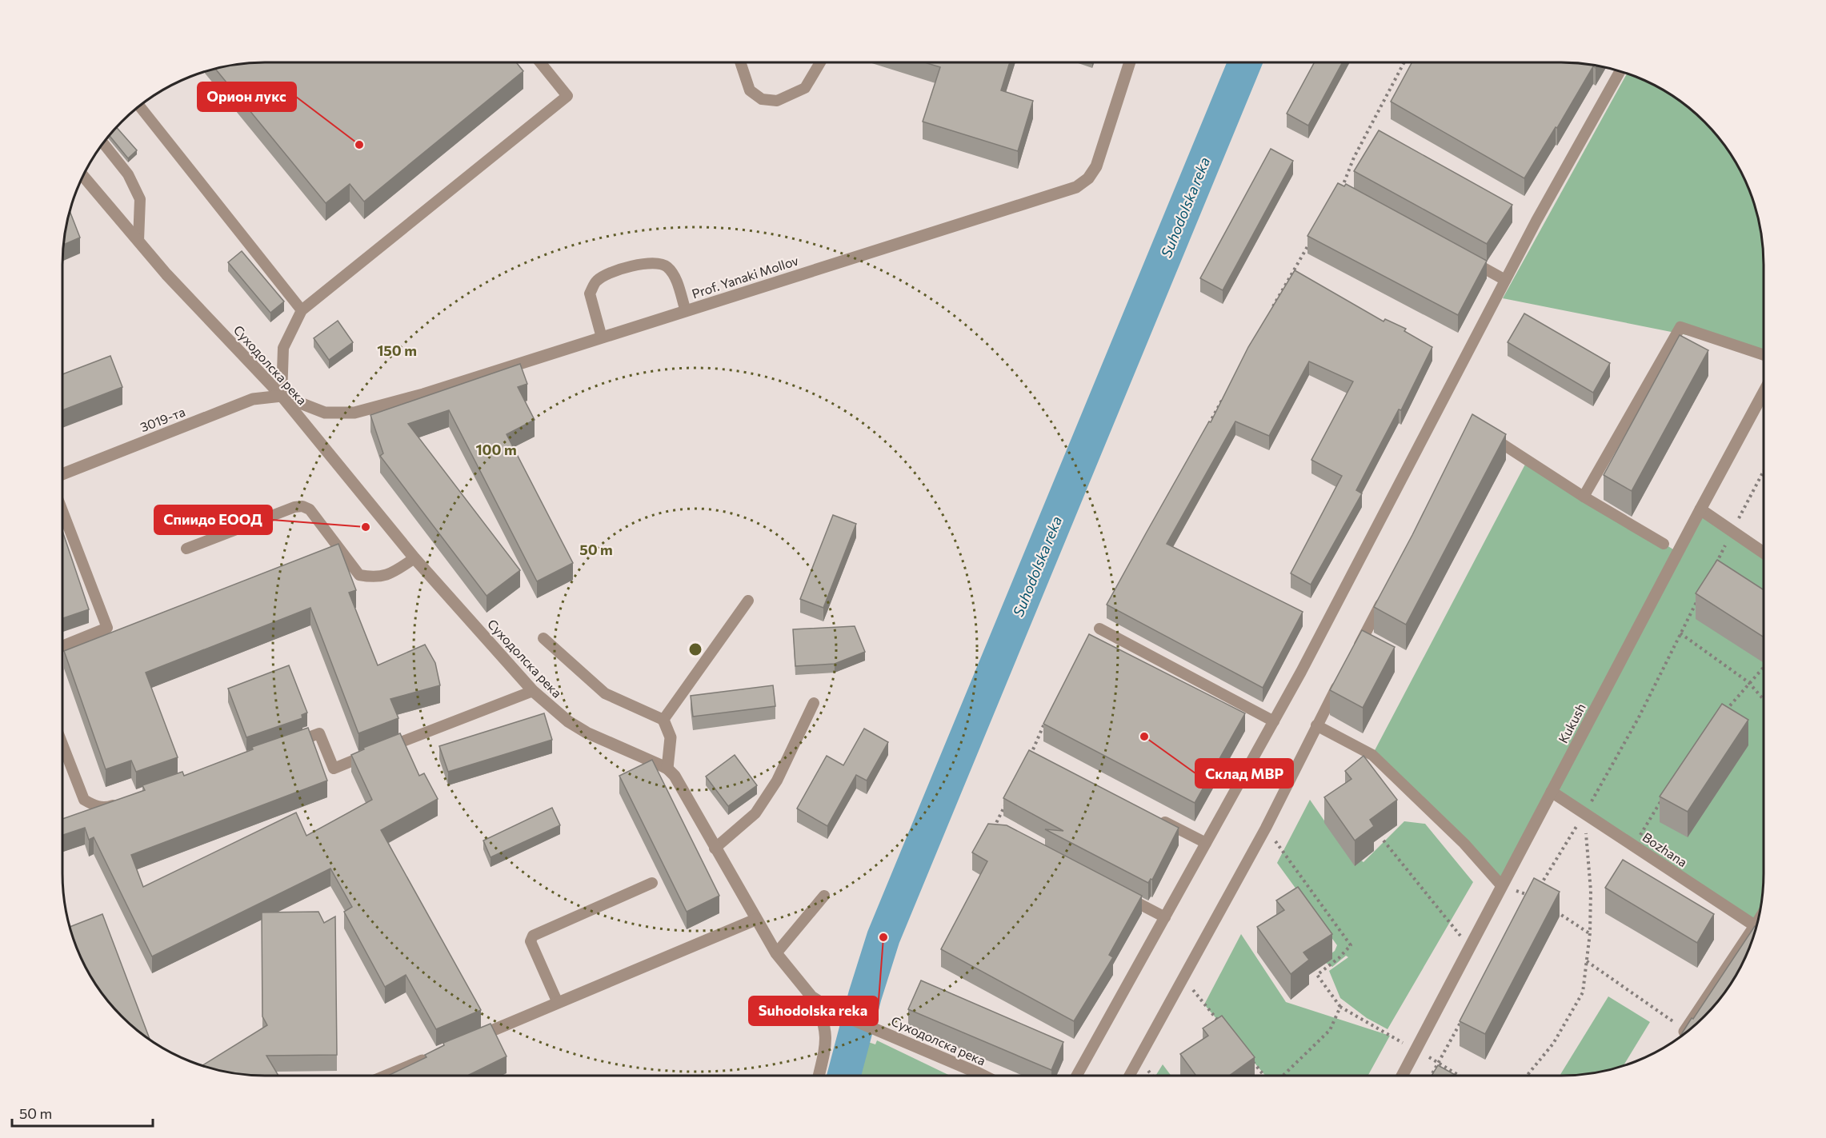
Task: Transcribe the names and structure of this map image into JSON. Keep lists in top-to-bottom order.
{
  "streets": {
    "street": [
      "Prof. Yanaki Mollov",
      "Суходолска река",
      "3019-та",
      "Kukush",
      "Bozhana"
    ]
  },
  "crossings": [
    ["Prof. Yanaki Mollov", "Суходолска река"],
    ["Prof. Yanaki Mollov", "3019-та"],
    ["Суходолска река", "3019-та"],
    ["Kukush", "Bozhana"]
  ],
  "water": ["Suhodolska reka"],
  "places": [
    "Орион лукс",
    "Спиидо ЕООД",
    "Склад МВР",
    "Suhodolska reka"
  ],
  "scale_bar": "50 m",
  "rings": ["150 m", "100 m", "50 m"]
}
